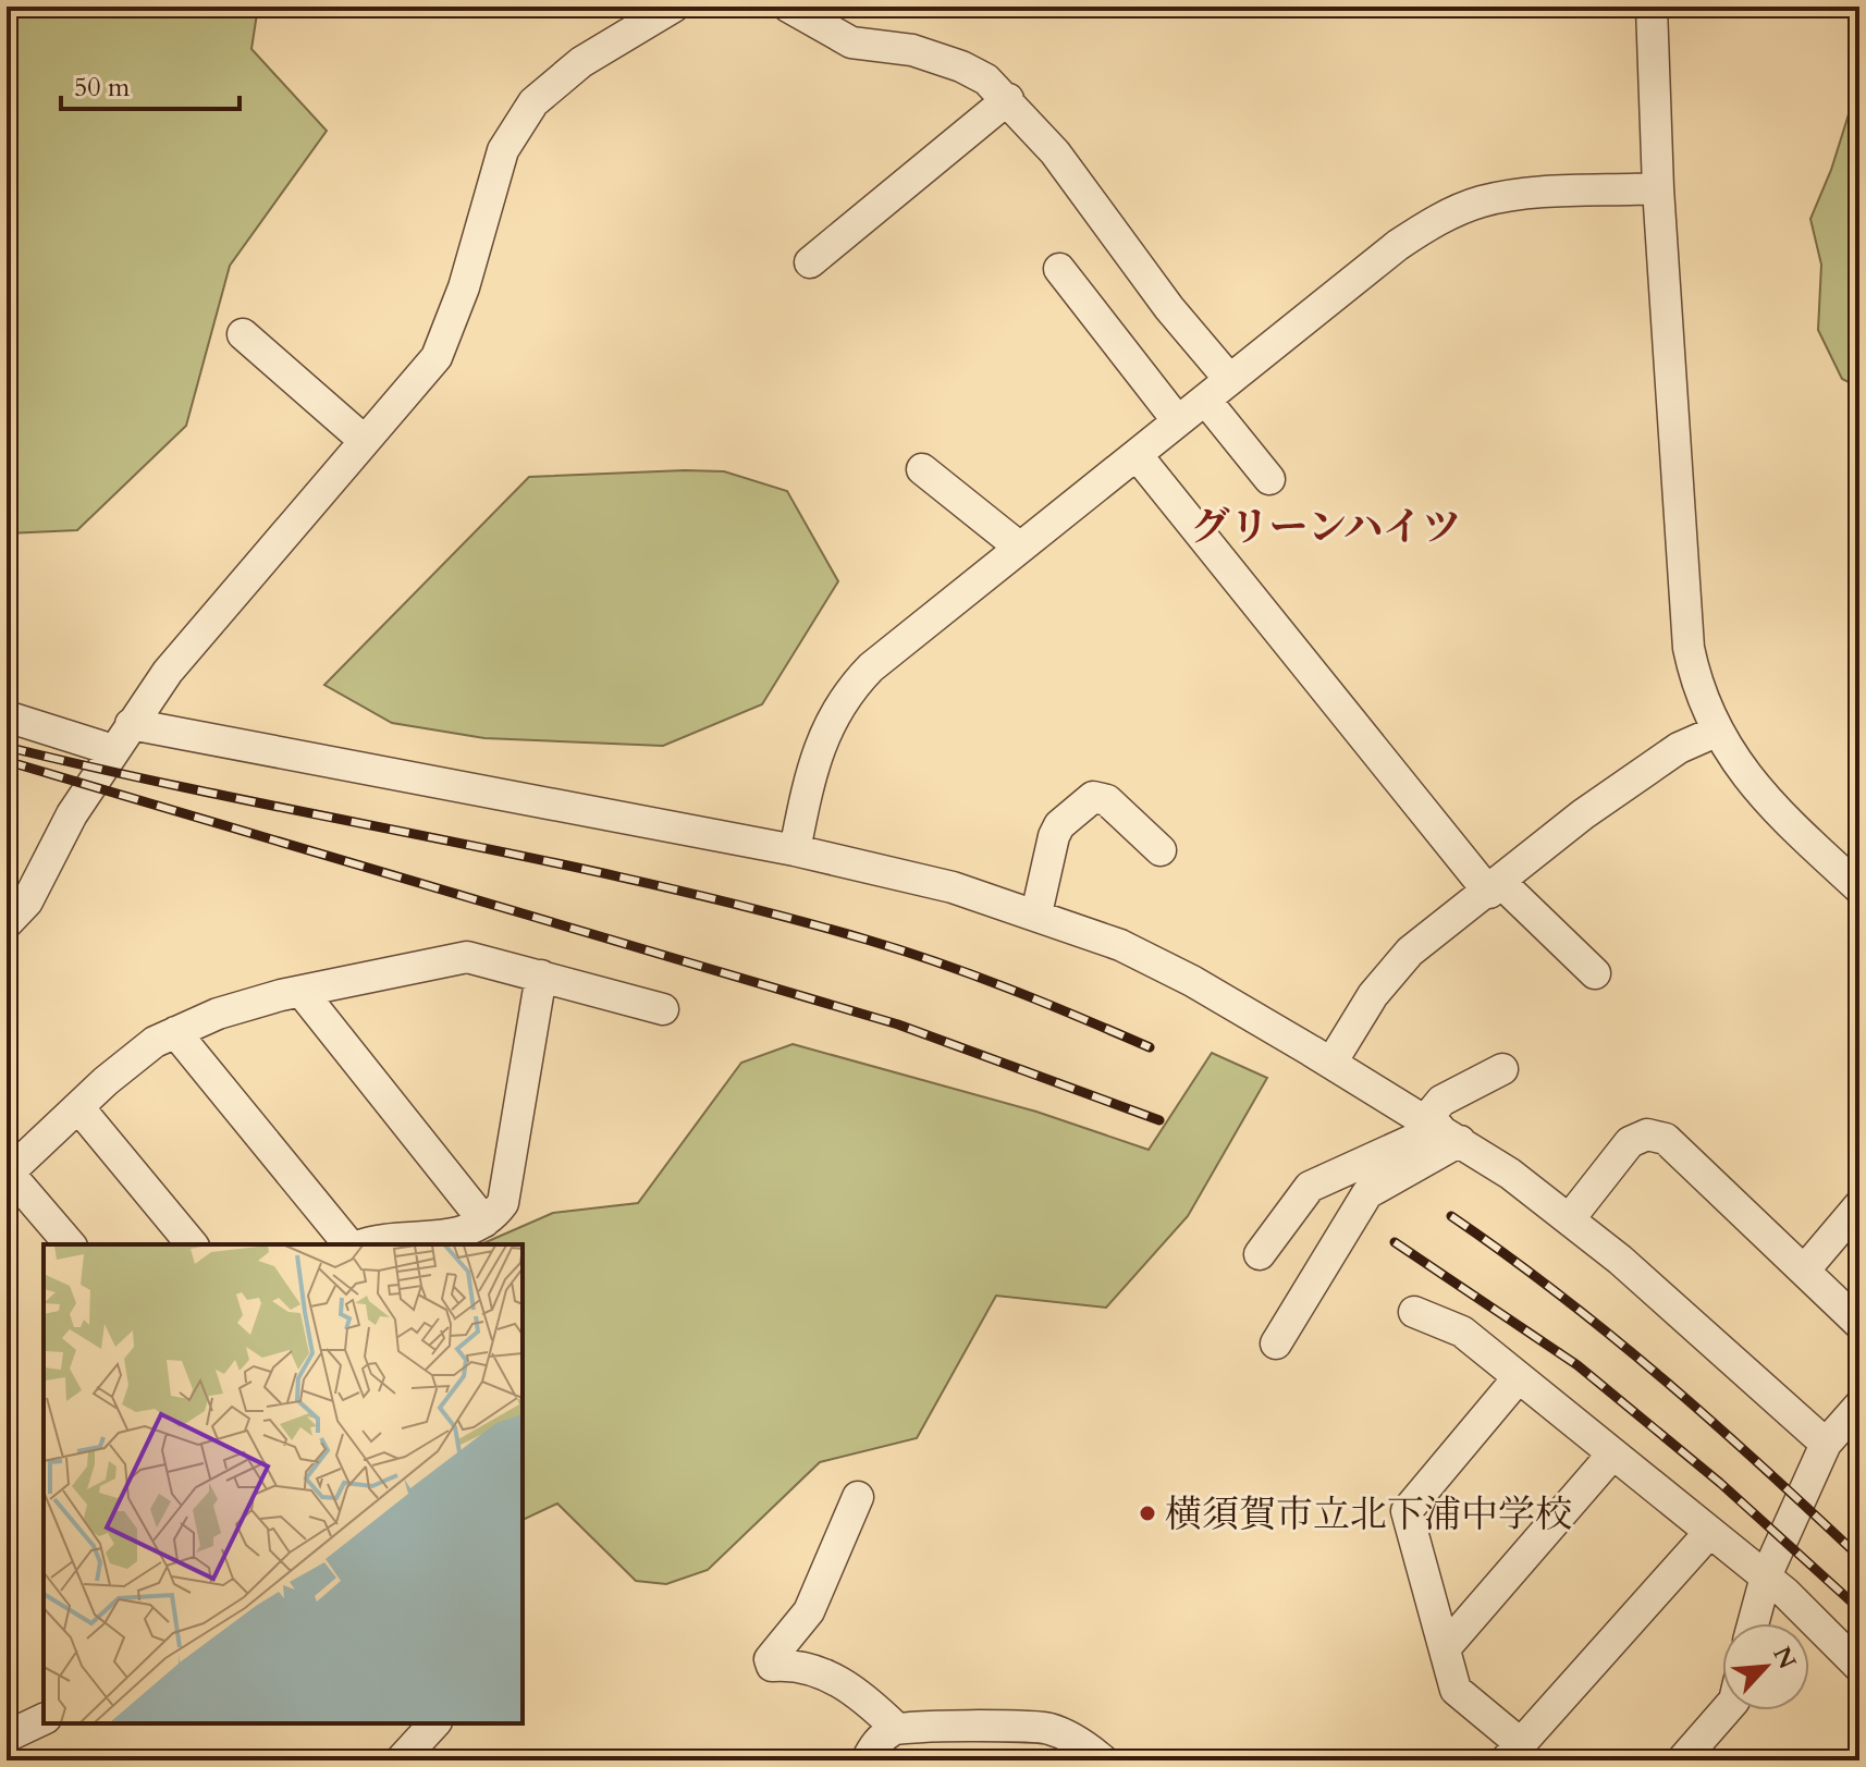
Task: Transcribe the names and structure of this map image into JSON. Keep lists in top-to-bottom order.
{
  "districts": ["グリーンハイツ"],
  "places": ["横須賀市立北下浦中学校"],
  "scale_bar": "50 m",
  "north": "top right"
}
